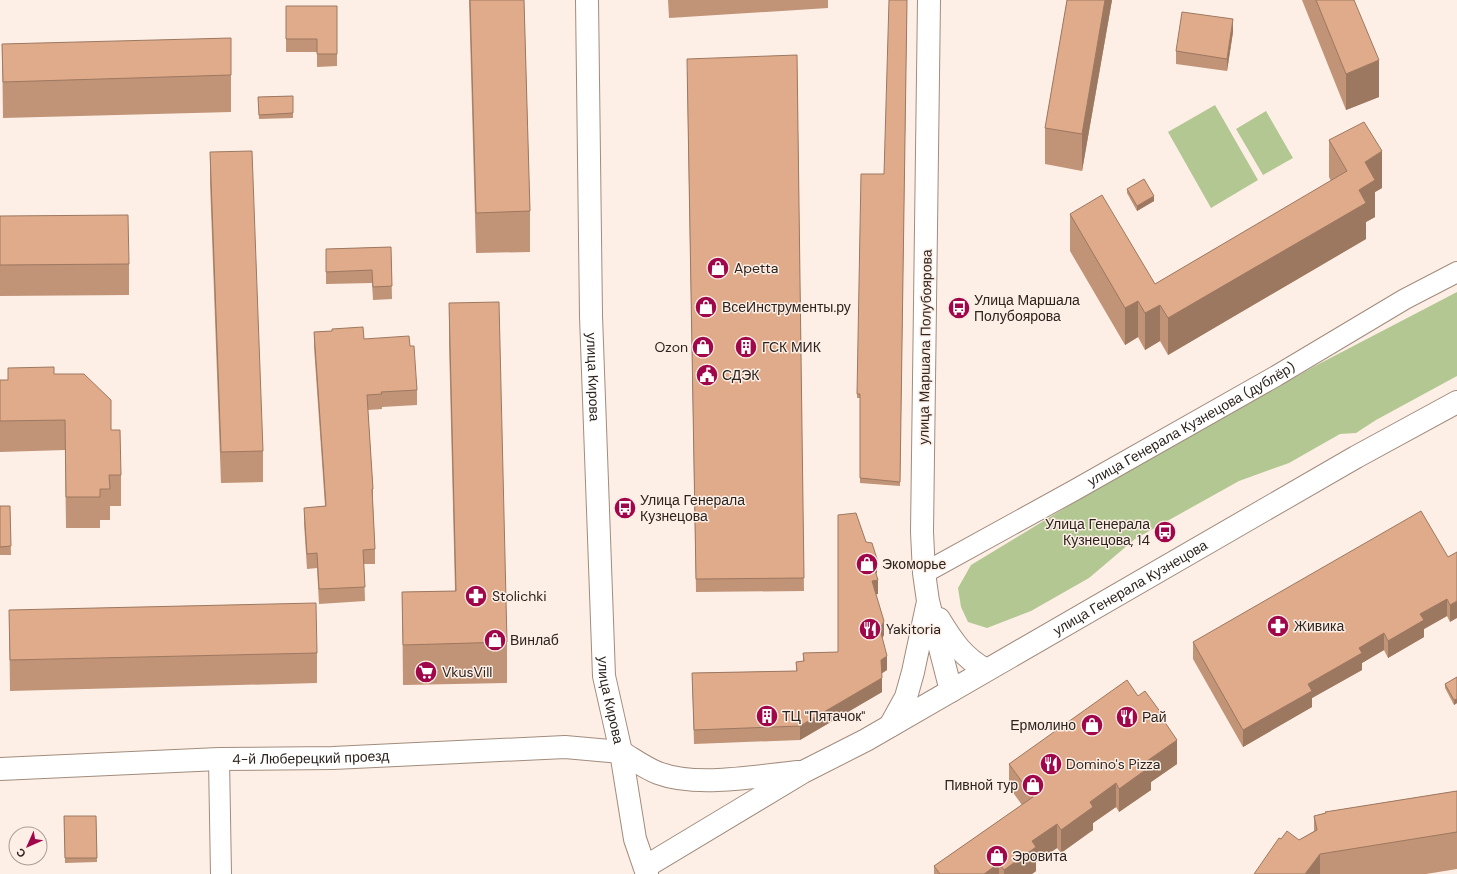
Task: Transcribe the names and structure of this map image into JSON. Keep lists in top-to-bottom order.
{
  "streets": {
    "main road": [
      "улица Маршала Полубоярова",
      "улица Кирова",
      "улица Генерала Кузнецова",
      "4-й Люберецкий проезд"
    ],
    "street": ["улица Генерала Кузнецова (дублёр)"]
  },
  "crossings": [
    ["улица Маршала Полубоярова", "улица Генерала Кузнецова (дублёр)"],
    ["улица Маршала Полубоярова", "улица Генерала Кузнецова"],
    ["улица Кирова", "улица Генерала Кузнецова"],
    ["улица Кирова", "4-й Люберецкий проезд"],
    ["улица Генерала Кузнецова", "4-й Люберецкий проезд"]
  ],
  "places": {
    "shop": [
      "Apetta",
      "ВсеИнструменты.ру",
      "Ozon",
      "Экоморье",
      "Винлаб",
      "Ермолино",
      "Пивной тур",
      "Эровита"
    ],
    "bus stop": ["Улица Маршала Полубоярова", "Улица Генерала Кузнецова", "Улица Генерала Кузнецова, 14"],
    "building": ["ГСК МИК", "ТЦ \"Пятачок\""],
    "public building": ["СДЭК"],
    "pharmacy": ["Stolichki", "Живика"],
    "restaurant": ["Yakitoria", "Рай", "Domino's Pizza"],
    "supermarket": ["VkusVill"]
  },
  "north": "bottom left"
}
